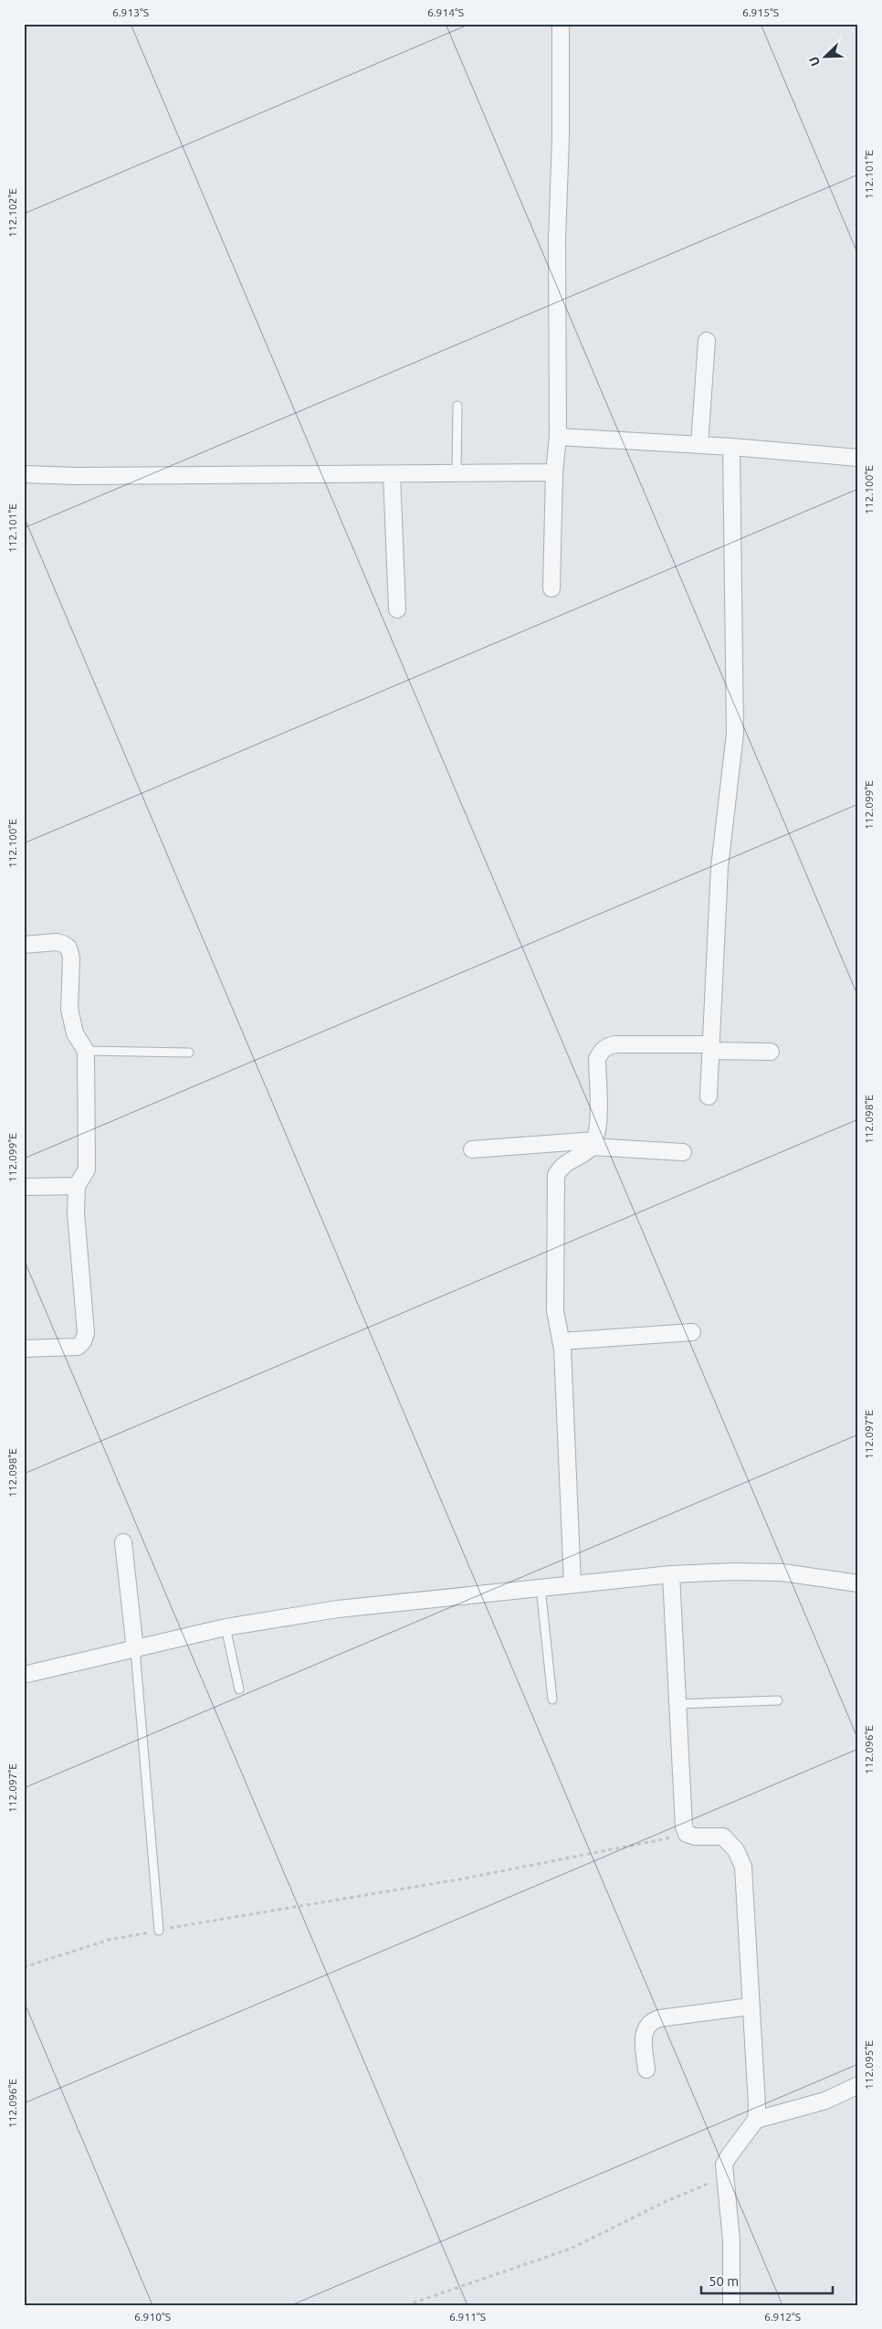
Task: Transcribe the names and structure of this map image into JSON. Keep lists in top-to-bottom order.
{
  "scale_bar": "50 m",
  "north": "bottom left",
  "coordinates": [
    "6.913°S",
    "6.914°S",
    "6.915°S",
    "112.101°E",
    "112.102°E",
    "112.100°E",
    "112.099°E",
    "112.098°E",
    "112.097°E",
    "112.096°E",
    "112.095°E",
    "6.910°S",
    "6.911°S",
    "6.912°S"
  ]
}
